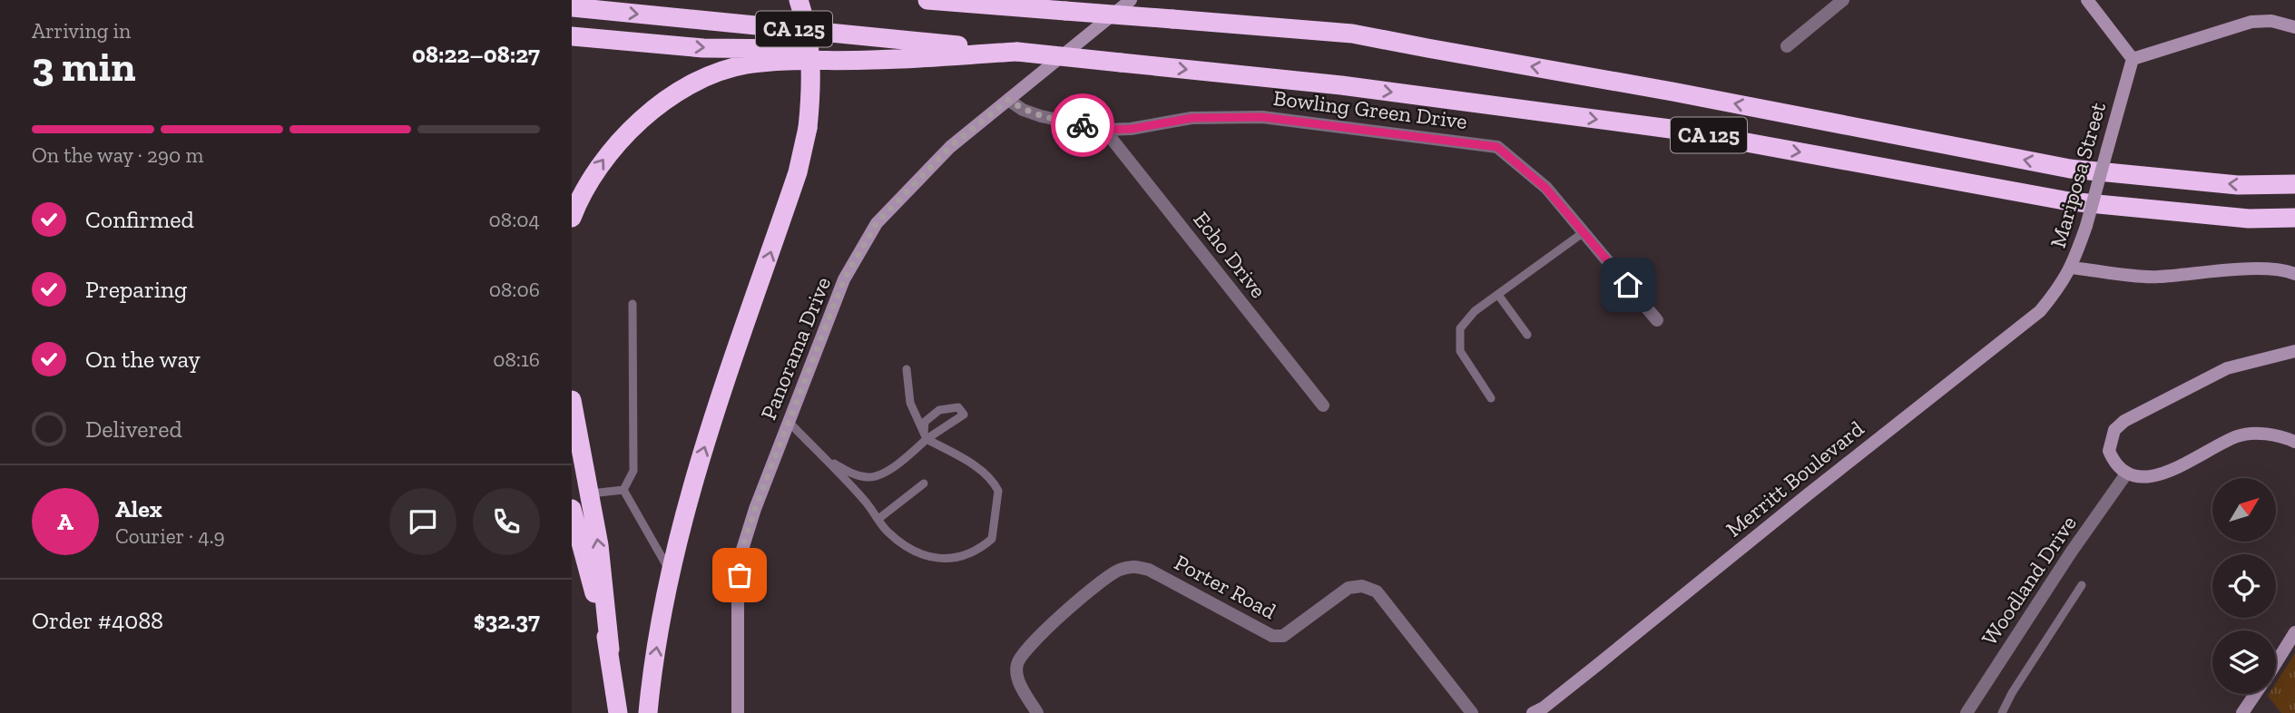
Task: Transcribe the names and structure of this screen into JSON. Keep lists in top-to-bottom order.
{
  "streets": {
    "highway": ["CA 125"],
    "street": [
      "Bowling Green Drive",
      "Mariposa Street",
      "Echo Drive",
      "Panorama Drive",
      "Merritt Boulevard",
      "Woodland Drive",
      "Porter Road"
    ]
  },
  "crossings": [
    ["Bowling Green Drive", "Echo Drive"],
    ["Bowling Green Drive", "Panorama Drive"],
    ["Mariposa Street", "Merritt Boulevard"]
  ],
  "north": "top right",
  "page": {
    "heading": ["3 min", "Arriving in", "08:22–08:27"],
    "panel": [
      "Alex",
      "Courier · 4.9",
      "Order #4088",
      "$32.37"
    ],
    "bar": "On the way · 290 m",
    "list": [
      ["Confirmed", "08:04"],
      ["Preparing", "08:06"],
      ["On the way", "08:16"],
      "Delivered"
    ],
    "round": "A"
  }
}
